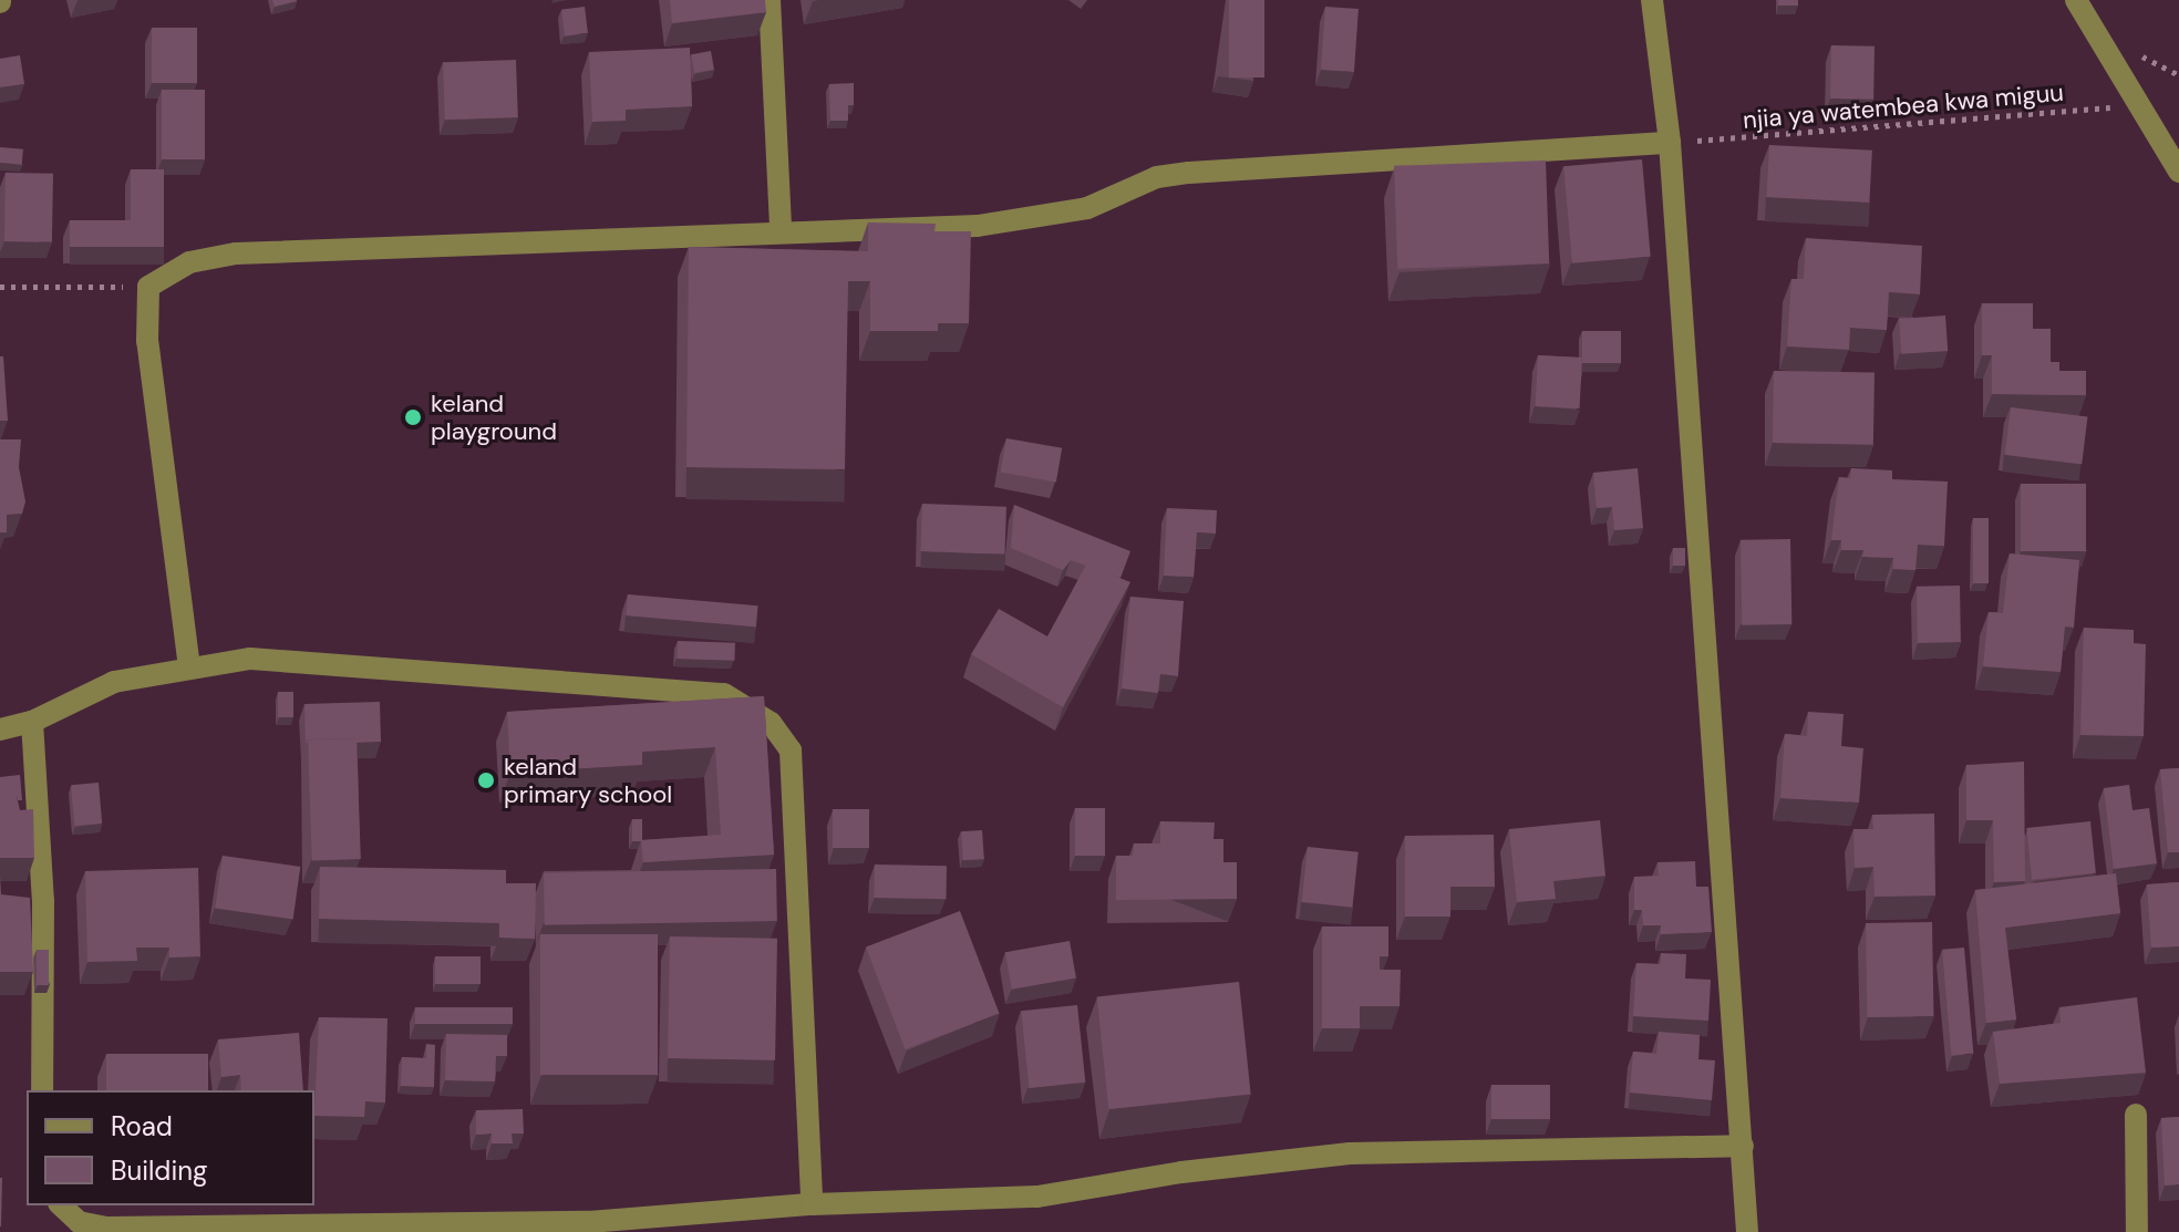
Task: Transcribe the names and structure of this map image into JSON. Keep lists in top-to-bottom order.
{
  "streets": {
    "path": ["njia ya watembea kwa miguu"]
  },
  "places": ["keland playground", "keland primary school"],
  "legend": ["Road", "Building"]
}
